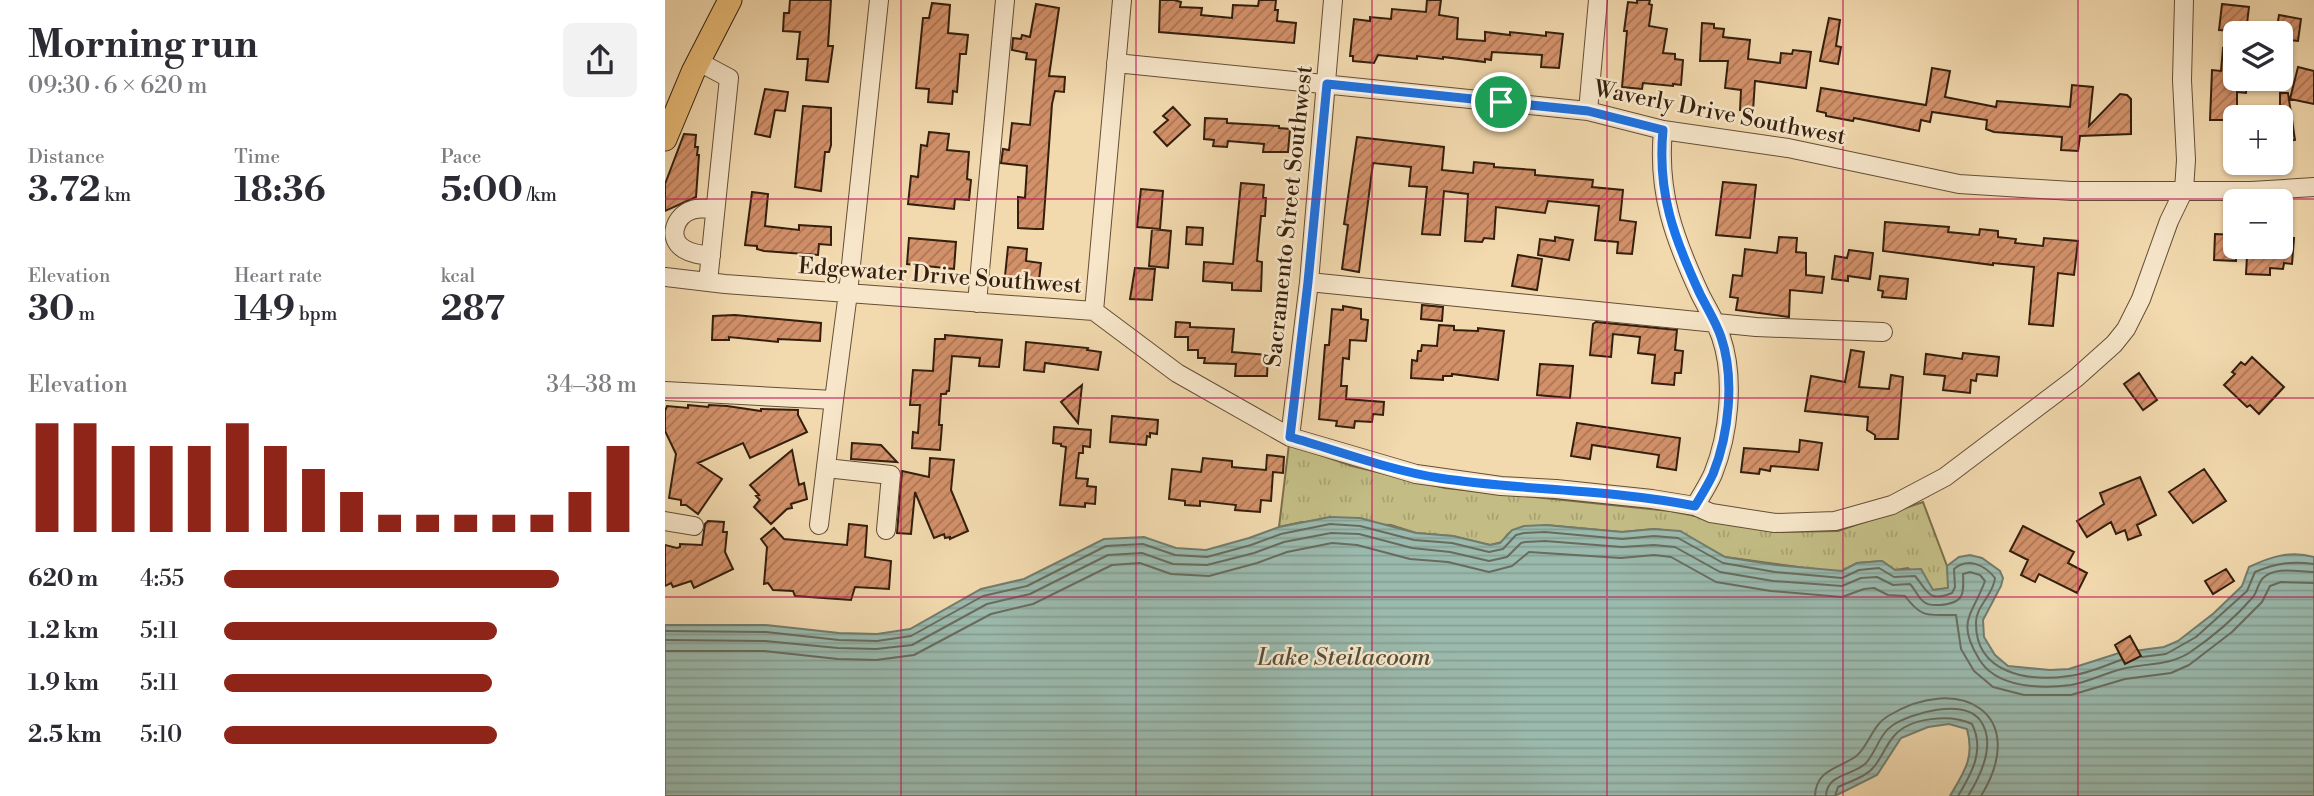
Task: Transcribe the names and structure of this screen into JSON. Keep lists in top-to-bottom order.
{
  "streets": {
    "street": ["Waverly Drive Southwest", "Sacramento Street Southwest", "Edgewater Drive Southwest"]
  },
  "crossings": [
    ["Waverly Drive Southwest", "Sacramento Street Southwest"],
    ["Waverly Drive Southwest", "Edgewater Drive Southwest"],
    ["Sacramento Street Southwest", "Edgewater Drive Southwest"]
  ],
  "water": ["Lake Steilacoom"],
  "page": {
    "heading": ["Morning run", "09:30 · 6 × 620 m"],
    "map_buttons": ["+", "−"],
    "stats": [
      ["Distance", "3.72 km"],
      ["Time", "18:36"],
      ["Pace", "5:00 /km"],
      ["Elevation", "30 m"],
      ["Heart rate", "149 bpm"],
      ["kcal", "287"]
    ],
    "chart": ["Elevation", "34–38 m"],
    "list": [
      {
        "name": "620 m",
        "note": "4:55"
      },
      {
        "name": "1.2 km",
        "note": "5:11"
      },
      {
        "name": "1.9 km",
        "note": "5:11"
      },
      {
        "name": "2.5 km",
        "note": "5:10"
      }
    ]
  }
}
